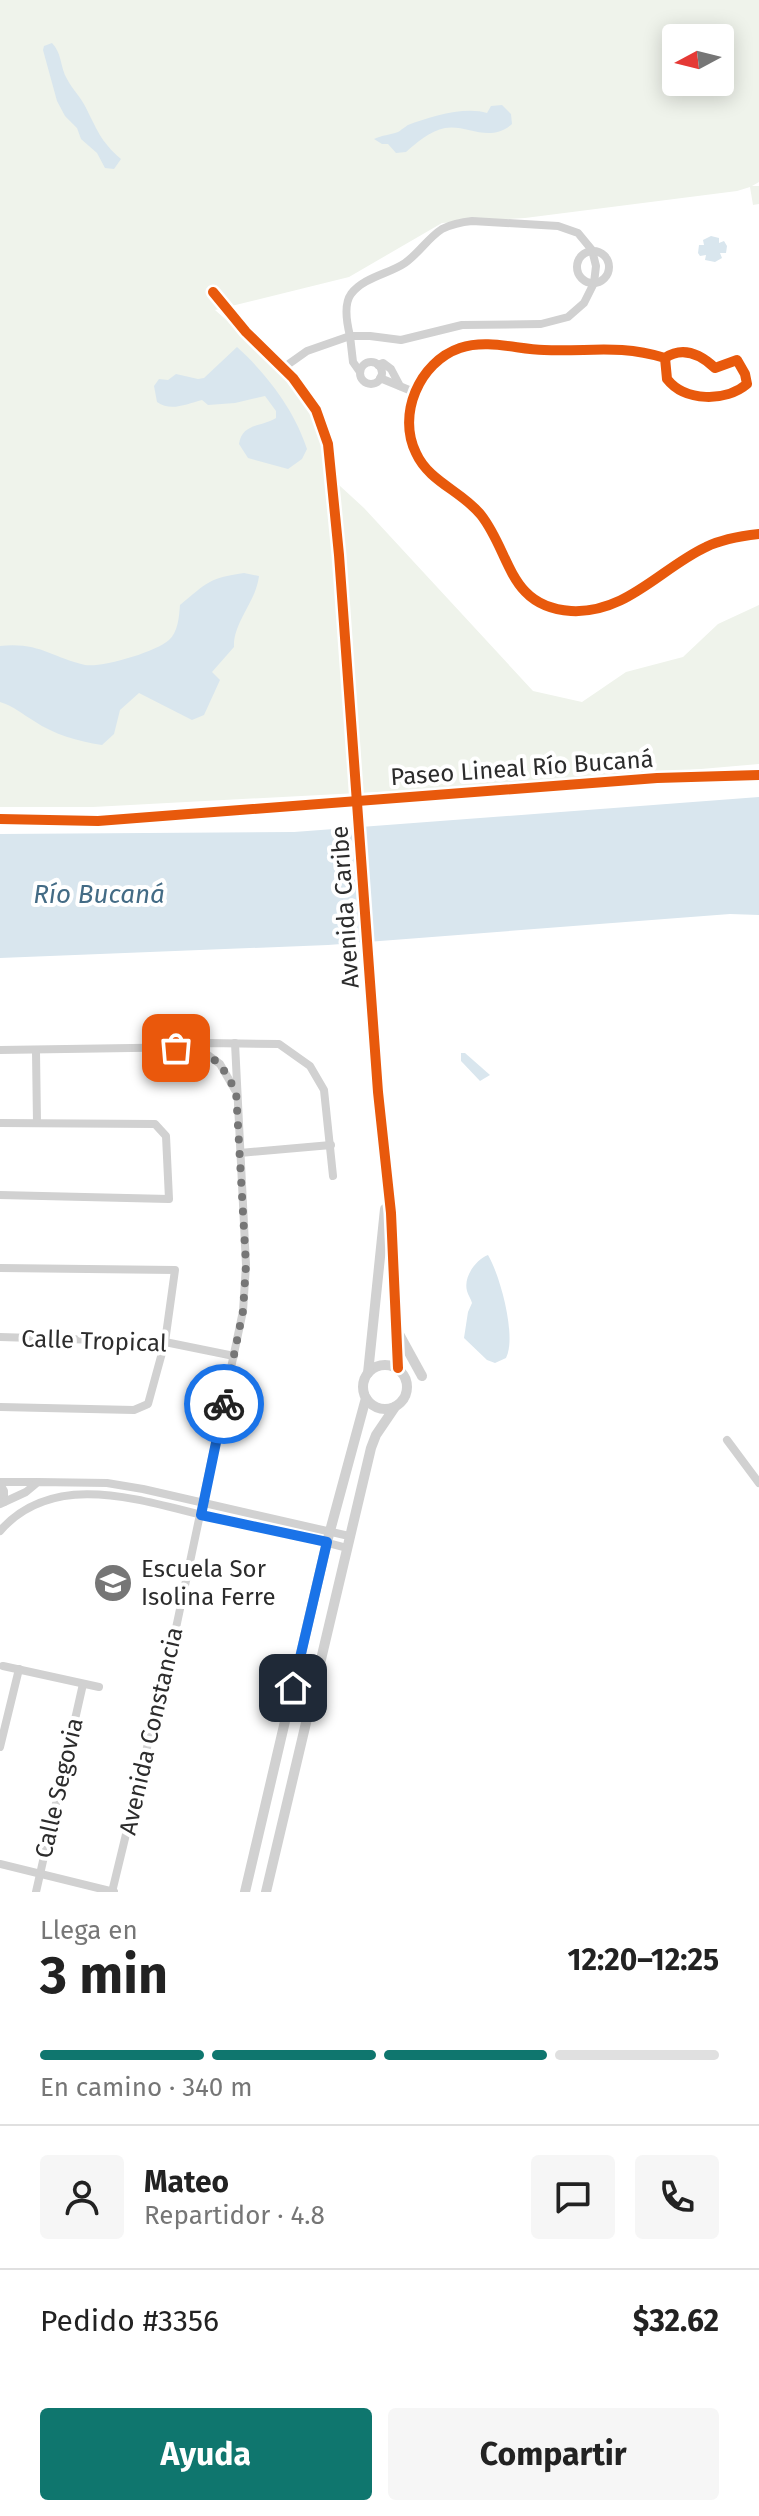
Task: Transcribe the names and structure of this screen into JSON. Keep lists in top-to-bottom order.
{
  "streets": {
    "street": [
      "Avenida Caribe",
      "Calle Tropical",
      "Avenida Constancia",
      "Calle Segovia"
    ],
    "cycle path": ["Paseo Lineal Río Bucaná"]
  },
  "crossings": [
    ["Calle Tropical", "Avenida Constancia"]
  ],
  "water": ["Río Bucaná"],
  "places": {
    "school or university": ["Escuela Sor Isolina Ferre"]
  },
  "north": "left",
  "page": {
    "heading": ["3 min", "Llega en", "12:20–12:25"],
    "panel": [
      "Mateo",
      "Repartidor · 4.8",
      "Pedido #3356",
      "$32.62"
    ],
    "bar": "En camino · 340 m",
    "buttons": ["Ayuda", "Compartir"]
  }
}
